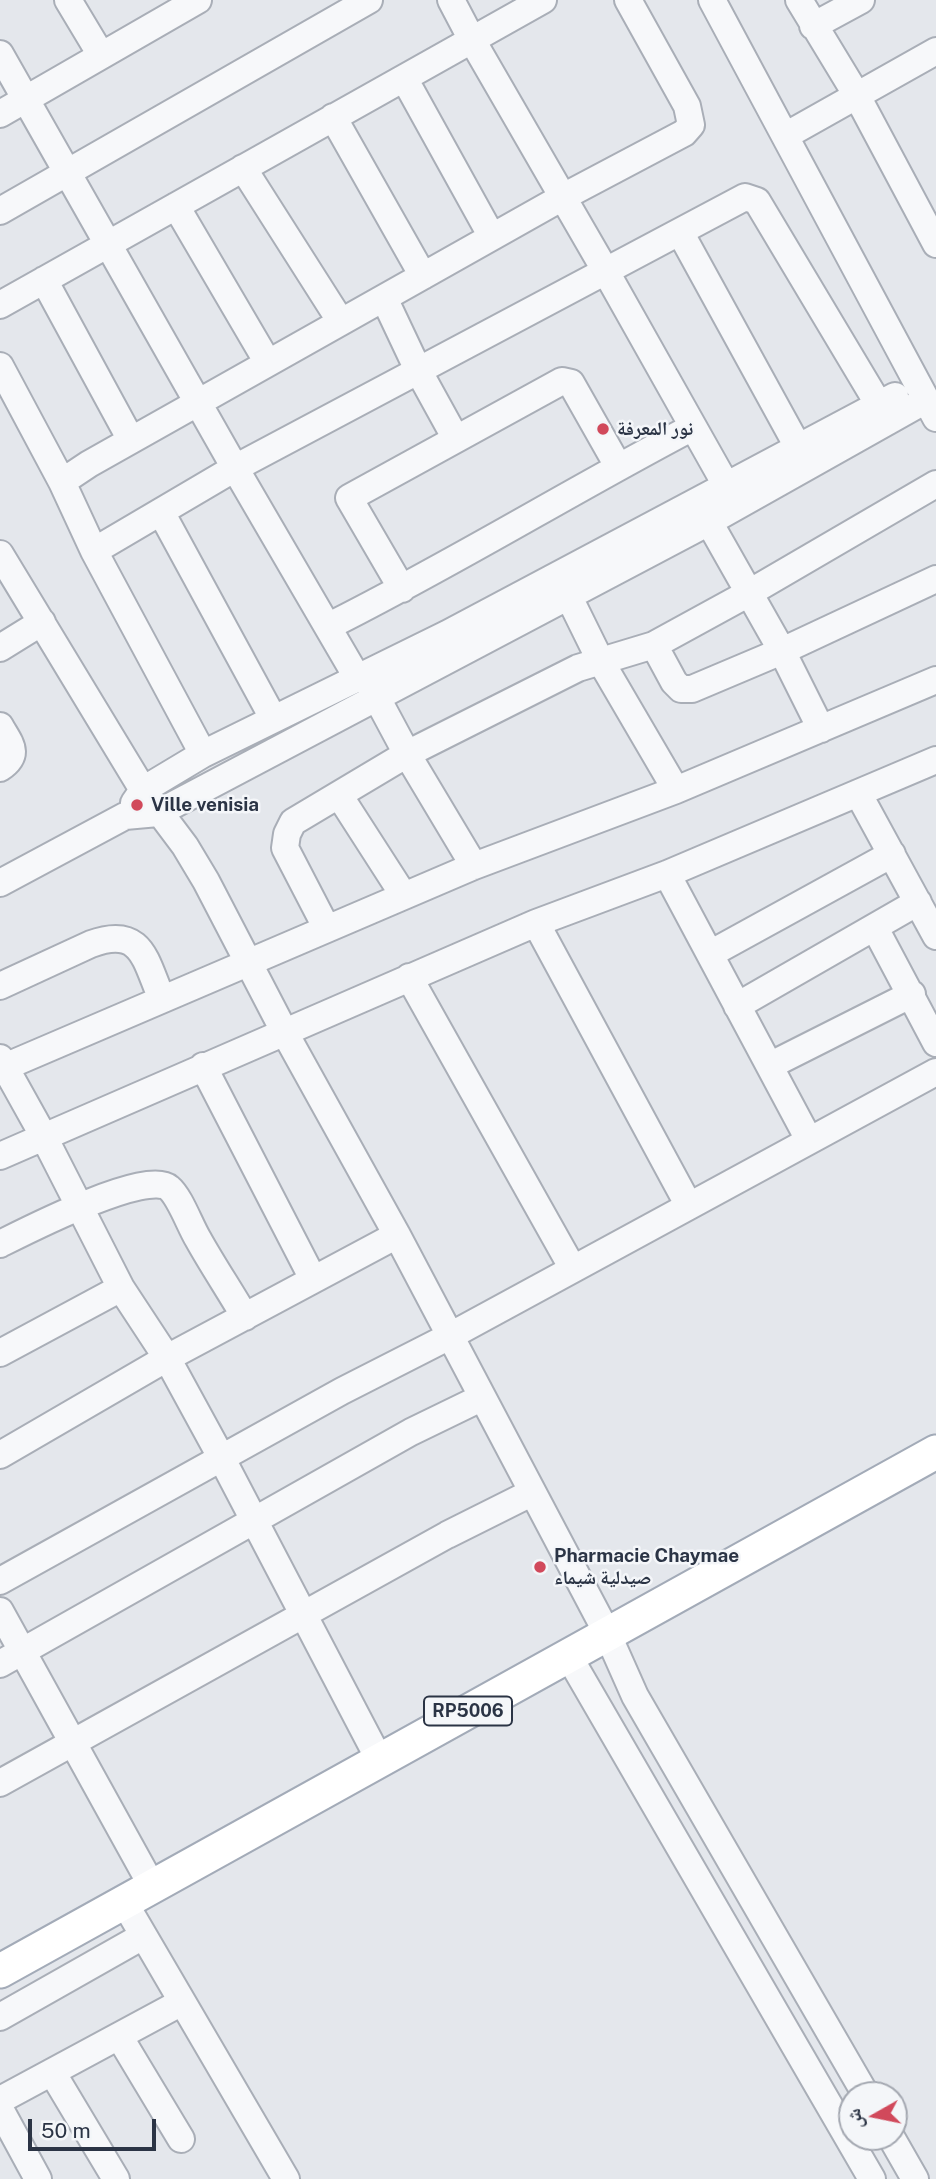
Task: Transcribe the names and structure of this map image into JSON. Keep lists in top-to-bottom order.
{
  "streets": {
    "main road": ["RP5006"]
  },
  "places": ["نور المعرفة", "Ville venisia", "Pharmacie Chaymae صيدلية شيماء"],
  "scale_bar": "50 m",
  "north": "left"
}
